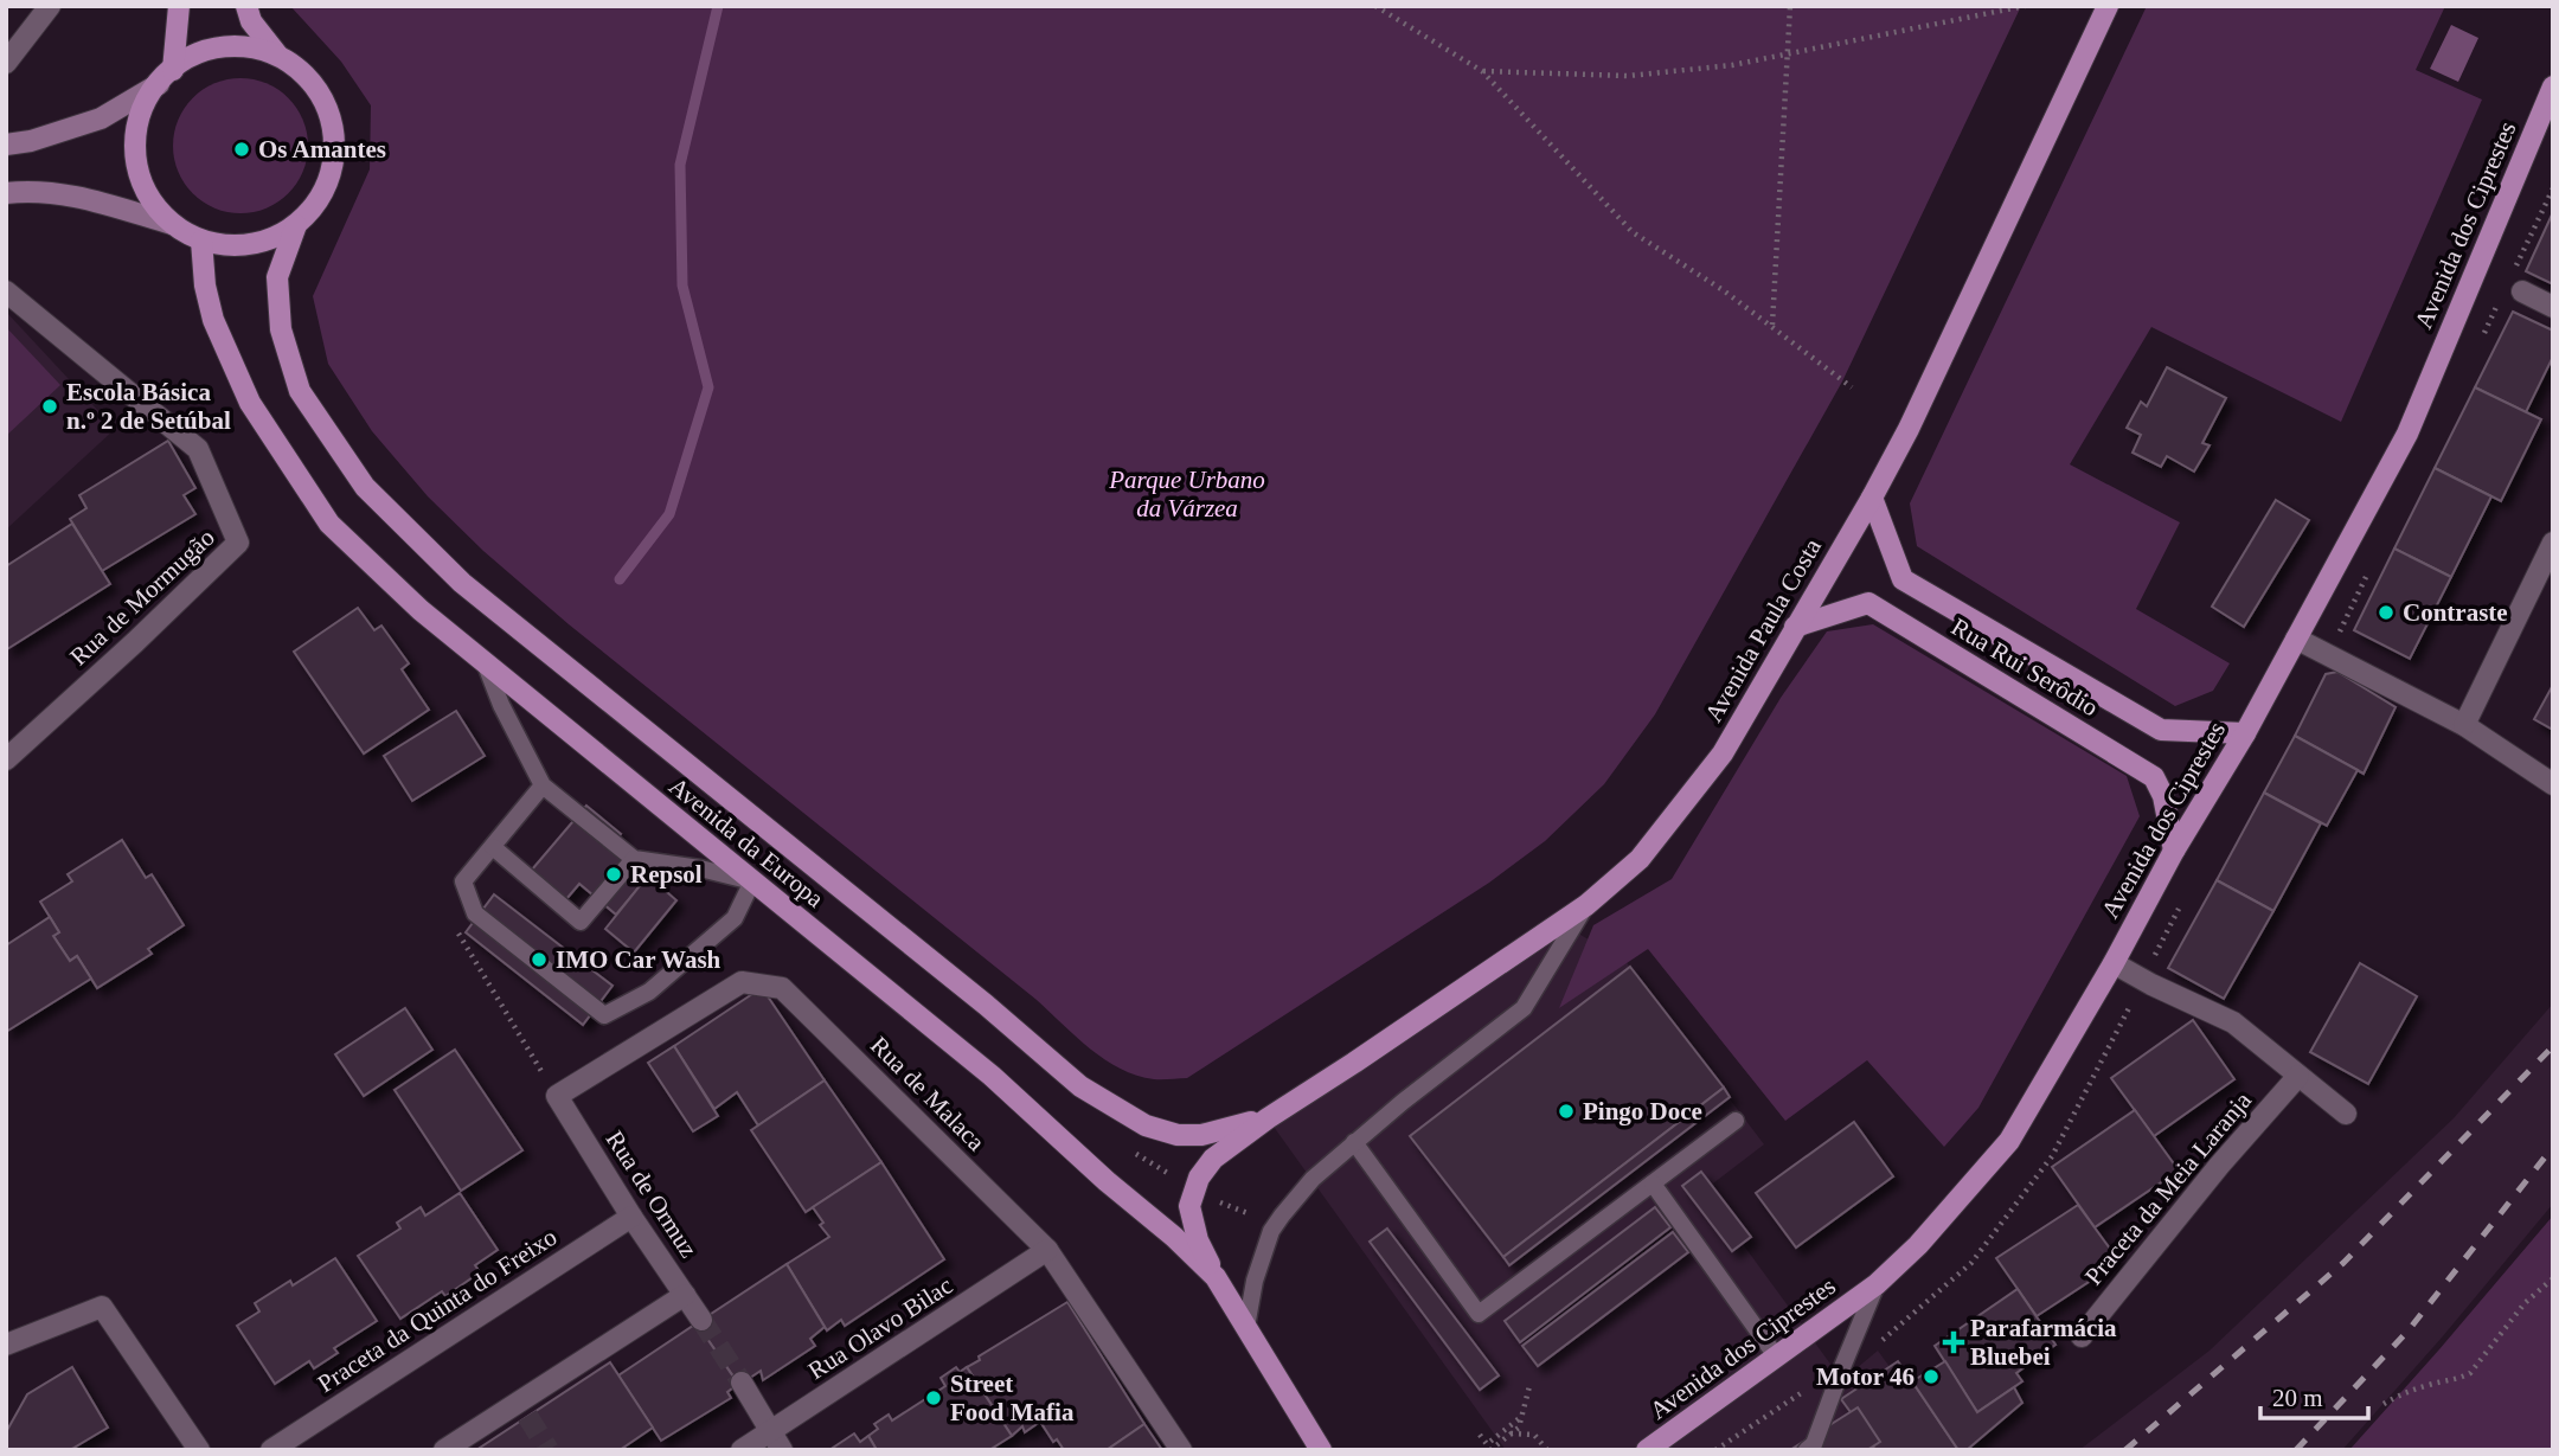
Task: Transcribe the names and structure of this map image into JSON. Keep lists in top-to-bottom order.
{
  "streets": {
    "main road": [
      "Avenida dos Ciprestes",
      "Avenida Paula Costa",
      "Rua Rui Serôdio",
      "Avenida da Europa"
    ],
    "street": [
      "Rua de Mormugão",
      "Rua de Malaca",
      "Praceta da Meia Laranja",
      "Rua de Ormuz",
      "Praceta da Quinta do Freixo",
      "Rua Olavo Bilac"
    ]
  },
  "crossings": [
    ["Avenida dos Ciprestes", "Rua Rui Serôdio"],
    ["Avenida Paula Costa", "Rua Rui Serôdio"],
    ["Avenida Paula Costa", "Avenida da Europa"],
    ["Rua de Malaca", "Rua de Ormuz"],
    ["Rua de Malaca", "Rua Olavo Bilac"],
    ["Rua de Ormuz", "Praceta da Quinta do Freixo"]
  ],
  "parks": ["Parque Urbano da Várzea"],
  "places": {
    "other": [
      "Os Amantes",
      "Escola Básica n.º 2 de Setúbal",
      "Contraste",
      "Repsol",
      "IMO Car Wash",
      "Pingo Doce",
      "Motor 46",
      "Street Food Mafia"
    ],
    "health": ["Parafarmácia Bluebei"]
  },
  "scale_bar": "20 m"
}
